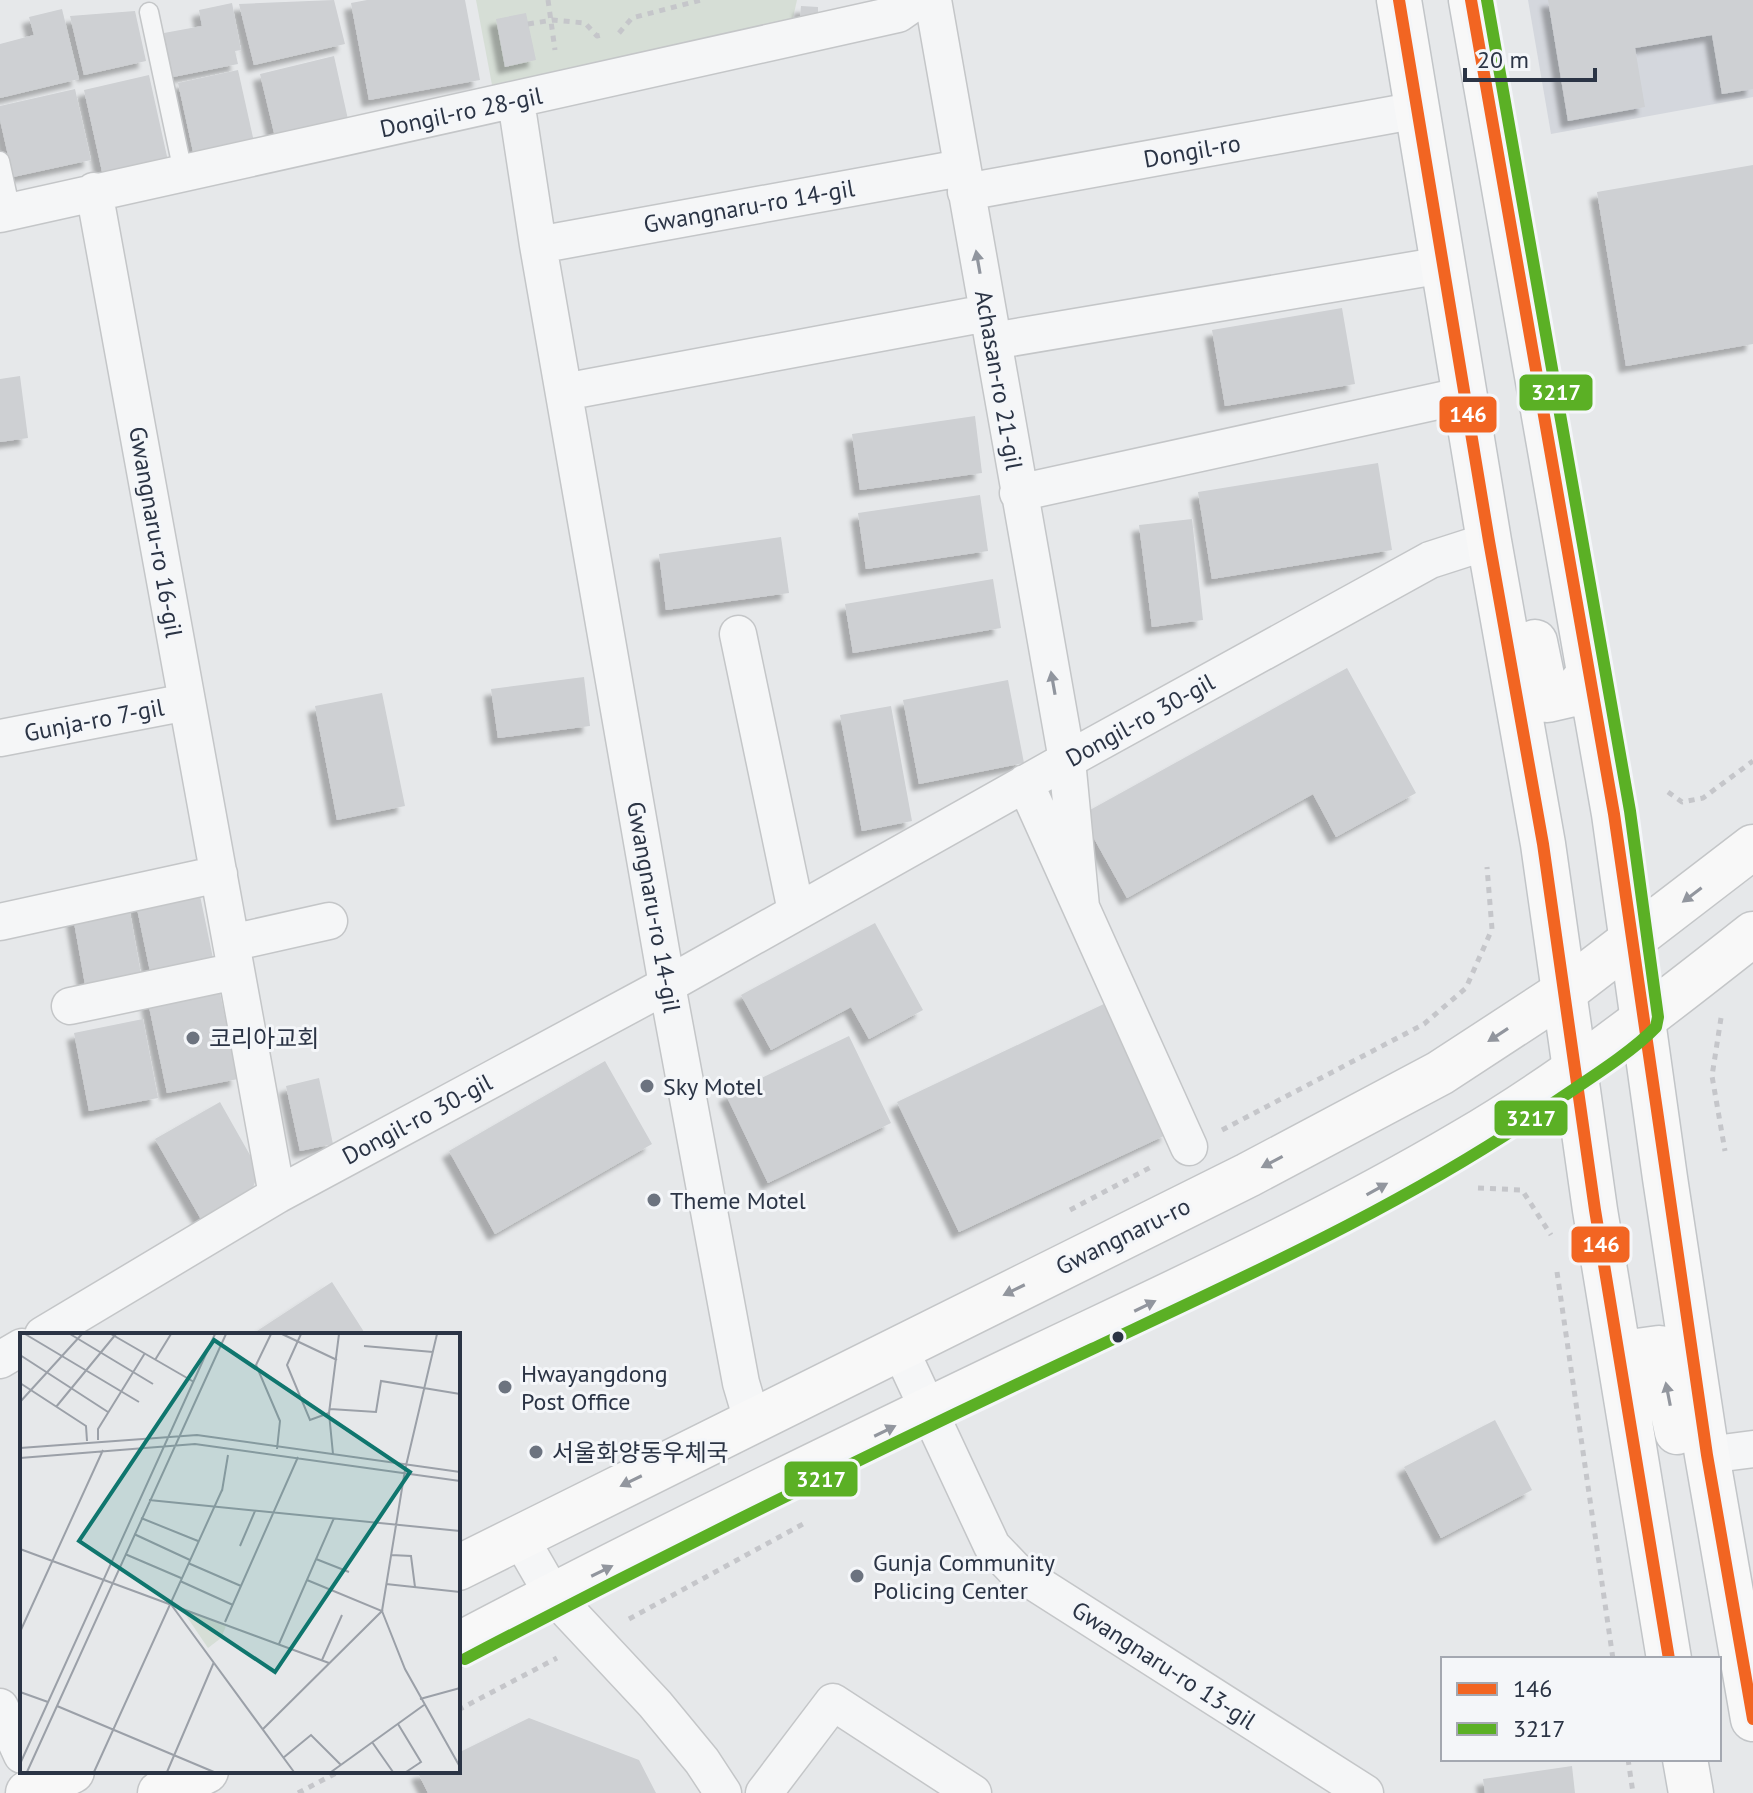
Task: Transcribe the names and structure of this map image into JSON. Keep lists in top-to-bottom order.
{
  "streets": {
    "main road": ["Gwangnaru-ro"],
    "street": [
      "Dongil-ro 28-gil",
      "Dongil-ro",
      "Gwangnaru-ro 14-gil",
      "Achasan-ro 21-gil",
      "Gwangnaru-ro 16-gil",
      "Gunja-ro 7-gil",
      "Dongil-ro 30-gil",
      "Gwangnaru-ro 13-gil"
    ]
  },
  "crossings": [
    ["Dongil-ro 28-gil", "Gwangnaru-ro 14-gil"],
    ["Dongil-ro 28-gil", "Gwangnaru-ro 16-gil"],
    ["Dongil-ro", "Gwangnaru-ro 14-gil"],
    ["Dongil-ro", "Achasan-ro 21-gil"],
    ["Gwangnaru-ro 14-gil", "Achasan-ro 21-gil"],
    ["Gwangnaru-ro 14-gil", "Dongil-ro 30-gil"],
    ["Gwangnaru-ro 14-gil", "Gwangnaru-ro"],
    ["Achasan-ro 21-gil", "Dongil-ro 30-gil"],
    ["Gwangnaru-ro 16-gil", "Gunja-ro 7-gil"],
    ["Gwangnaru-ro 16-gil", "Dongil-ro 30-gil"],
    ["Gwangnaru-ro", "Gwangnaru-ro 13-gil"]
  ],
  "places": [
    "코리아교회",
    "Sky Motel",
    "Theme Motel",
    "Hwayangdong Post Office",
    "서울화양동우체국",
    "Gunja Community Policing Center"
  ],
  "lines": ["transit line 146", "transit line 3217"],
  "legend": ["146", "3217"],
  "scale_bar": "20 m"
}
